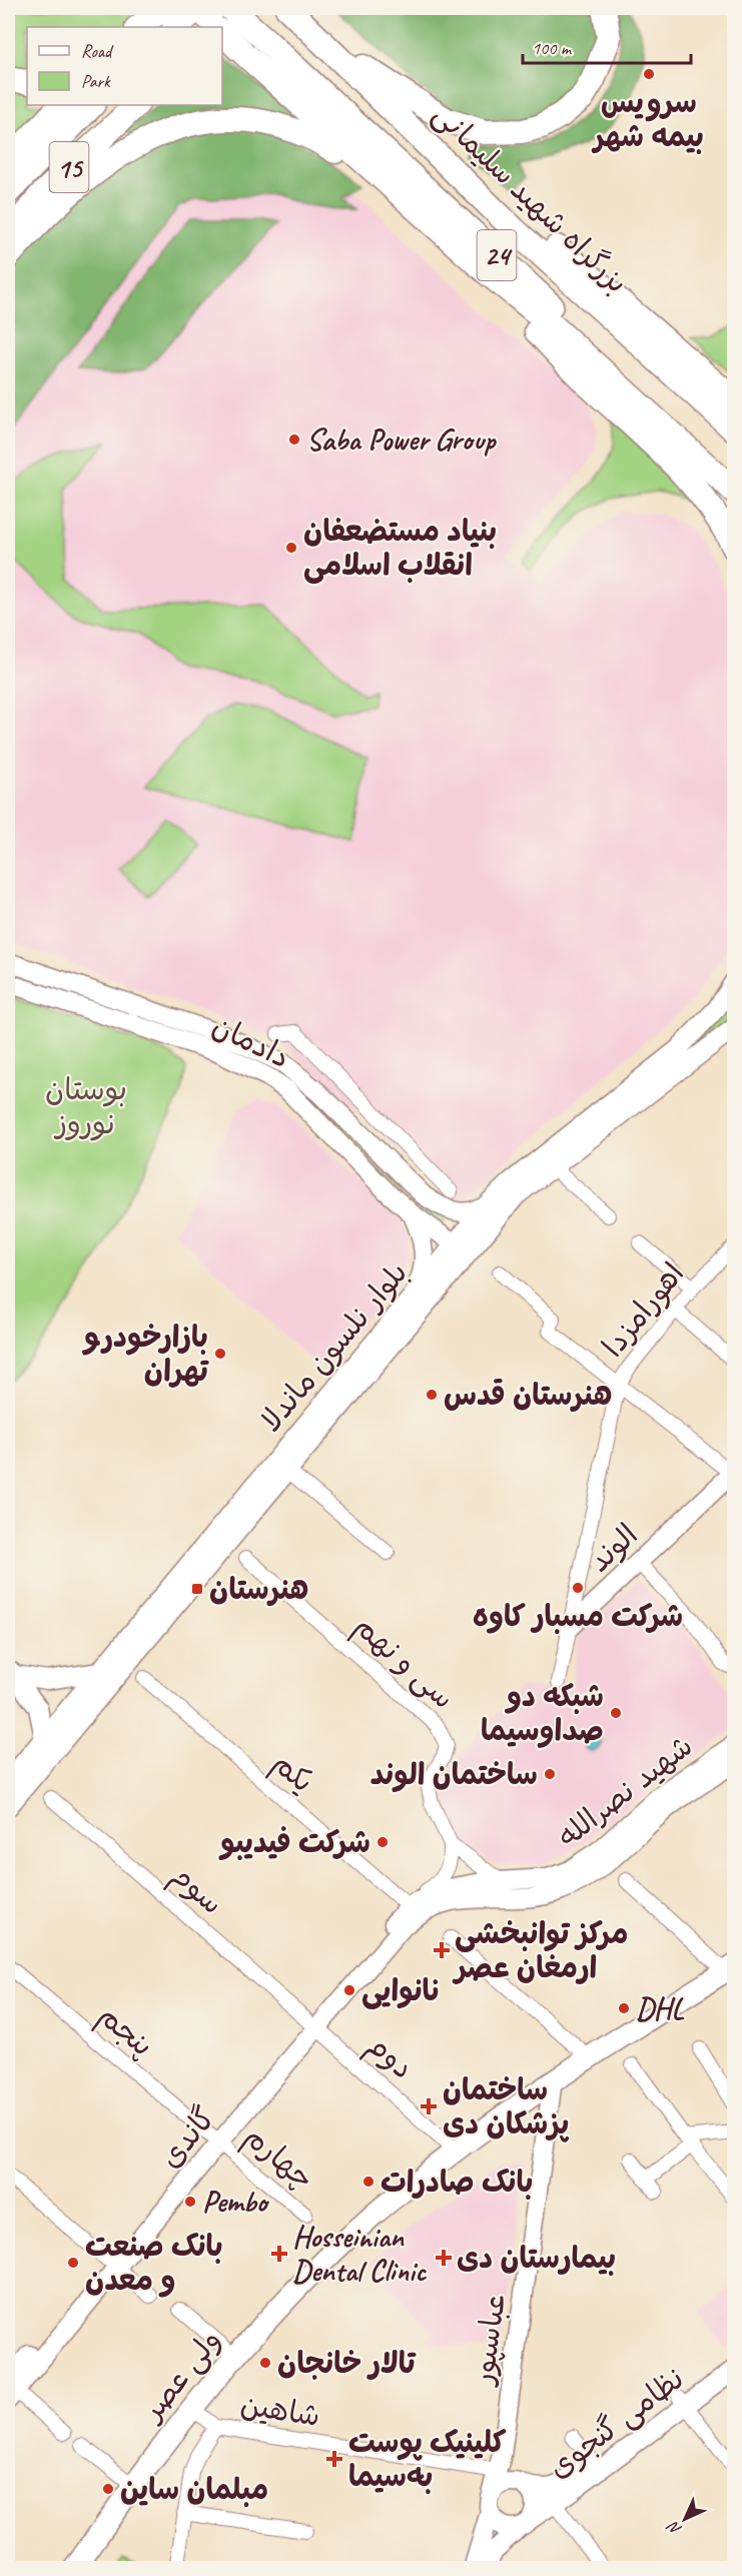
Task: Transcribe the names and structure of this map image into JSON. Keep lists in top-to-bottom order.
{
  "streets": {
    "highway": ["15", "بزرگراه شهید سلیمانی", "24"],
    "main road": [
      "دادمان",
      "بلوار نلسون ماندلا",
      "الوند",
      "شهید نصرالله",
      "گاندی",
      "عباسپور",
      "ولی عصر",
      "نظامی گنجوی"
    ],
    "street": [
      "اهورامزدا",
      "سی و نهم",
      "یکم",
      "سوم",
      "پنجم",
      "دوم",
      "چهارم",
      "شاهین"
    ]
  },
  "crossings": [
    ["دادمان", "بلوار نلسون ماندلا"],
    ["اهورامزدا", "الوند"],
    ["سی و نهم", "شهید نصرالله"],
    ["یکم", "شهید نصرالله"],
    ["یکم", "گاندی"],
    ["شهید نصرالله", "گاندی"],
    ["سوم", "دوم"],
    ["سوم", "گاندی"],
    ["پنجم", "گاندی"],
    ["پنجم", "چهارم"],
    ["دوم", "گاندی"],
    ["دوم", "ولی عصر"],
    ["گاندی", "چهارم"],
    ["عباسپور", "ولی عصر"],
    ["عباسپور", "شاهین"],
    ["عباسپور", "نظامی گنجوی"],
    ["ولی عصر", "شاهین"]
  ],
  "parks": ["بوستان نوروز"],
  "places": {
    "other": [
      "سرویس بیمه شهر",
      "Saba Power Group",
      "بنیاد مستضعفان انقلاب اسلامی",
      "بازارخودرو تهران",
      "هنرستان قدس",
      "شرکت مسبار کاوه",
      "شبکه دو صداوسیما",
      "ساختمان الوند",
      "شرکت فیدیبو",
      "نانوایی",
      "DHL",
      "بانک صادرات",
      "Pembo",
      "بانک صنعت و معدن",
      "تالار خانجان",
      "مبلمان ساین"
    ],
    "transit": ["هنرستان"],
    "health": [
      "مرکز توانبخشی ارمغان عصر",
      "ساختمان پزشکان دی",
      "Hosseinian Dental Clinic",
      "بیمارستان دی",
      "کلینیک پوست به‌سیما"
    ]
  },
  "legend": ["Road", "Park"],
  "scale_bar": "100 m",
  "north": "bottom left"
}
